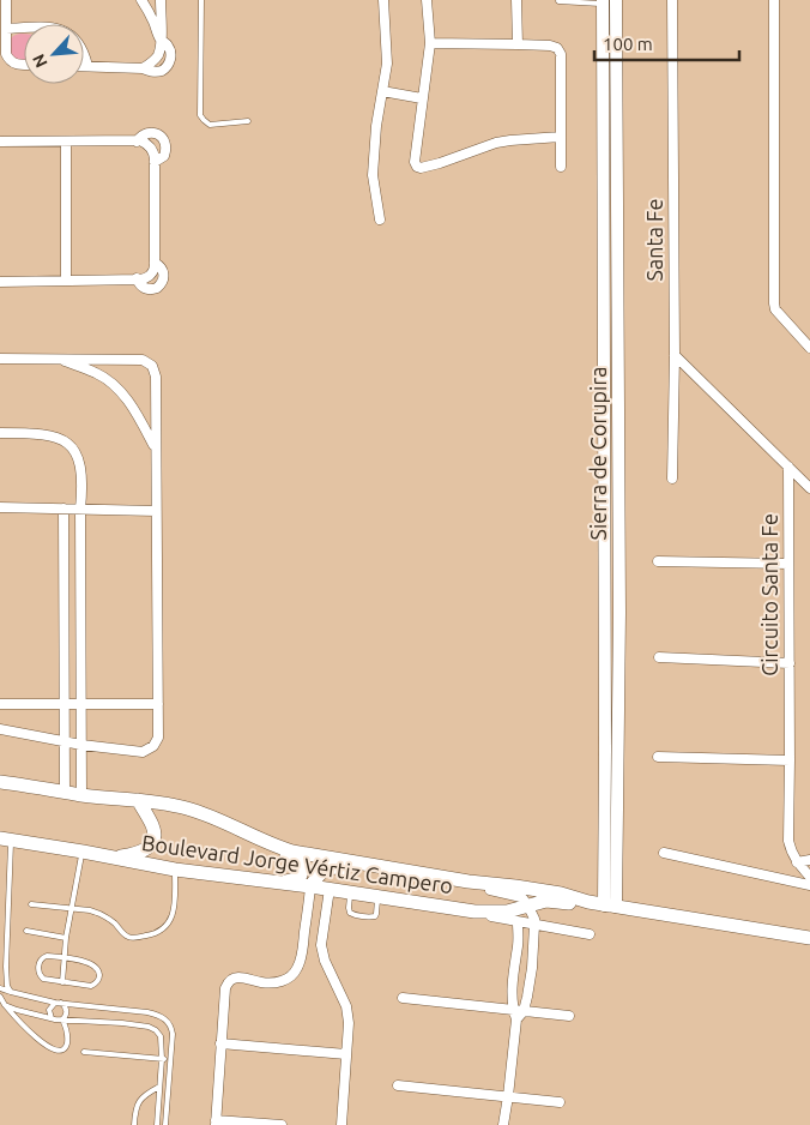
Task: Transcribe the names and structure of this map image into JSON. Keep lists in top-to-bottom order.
{
  "streets": {
    "main road": ["Boulevard Jorge Vértiz Campero"],
    "street": ["Santa Fe", "Sierra de Corupira", "Circuito Santa Fe"]
  },
  "crossings": [
    ["Sierra de Corupira", "Boulevard Jorge Vértiz Campero"]
  ],
  "scale_bar": "100 m",
  "north": "bottom left"
}
